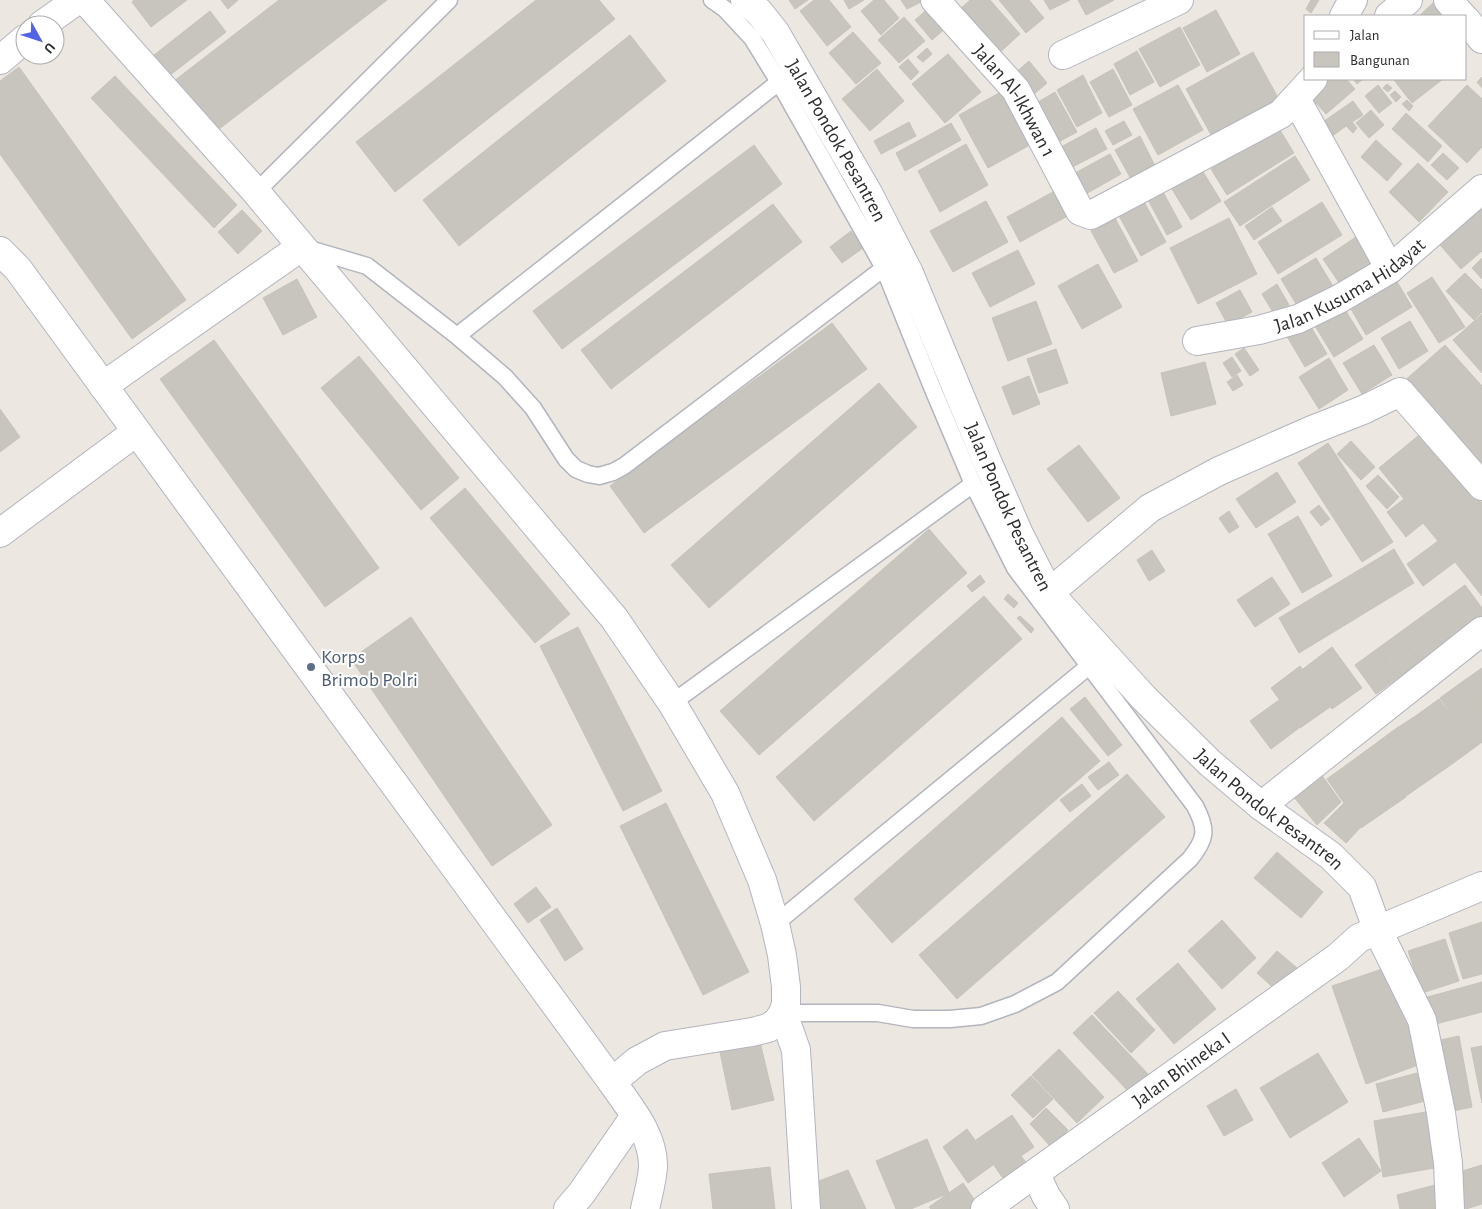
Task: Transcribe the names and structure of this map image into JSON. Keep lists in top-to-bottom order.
{
  "streets": {
    "street": [
      "Jalan Al-Ikhwan 1",
      "Jalan Pondok Pesantren",
      "Jalan Kusuma Hidayat",
      "Jalan Bhineka I"
    ]
  },
  "crossings": [
    ["Jalan Pondok Pesantren", "Jalan Bhineka I"]
  ],
  "places": ["Korps Brimob Polri"],
  "legend": ["Jalan", "Bangunan"],
  "north": "bottom right"
}
